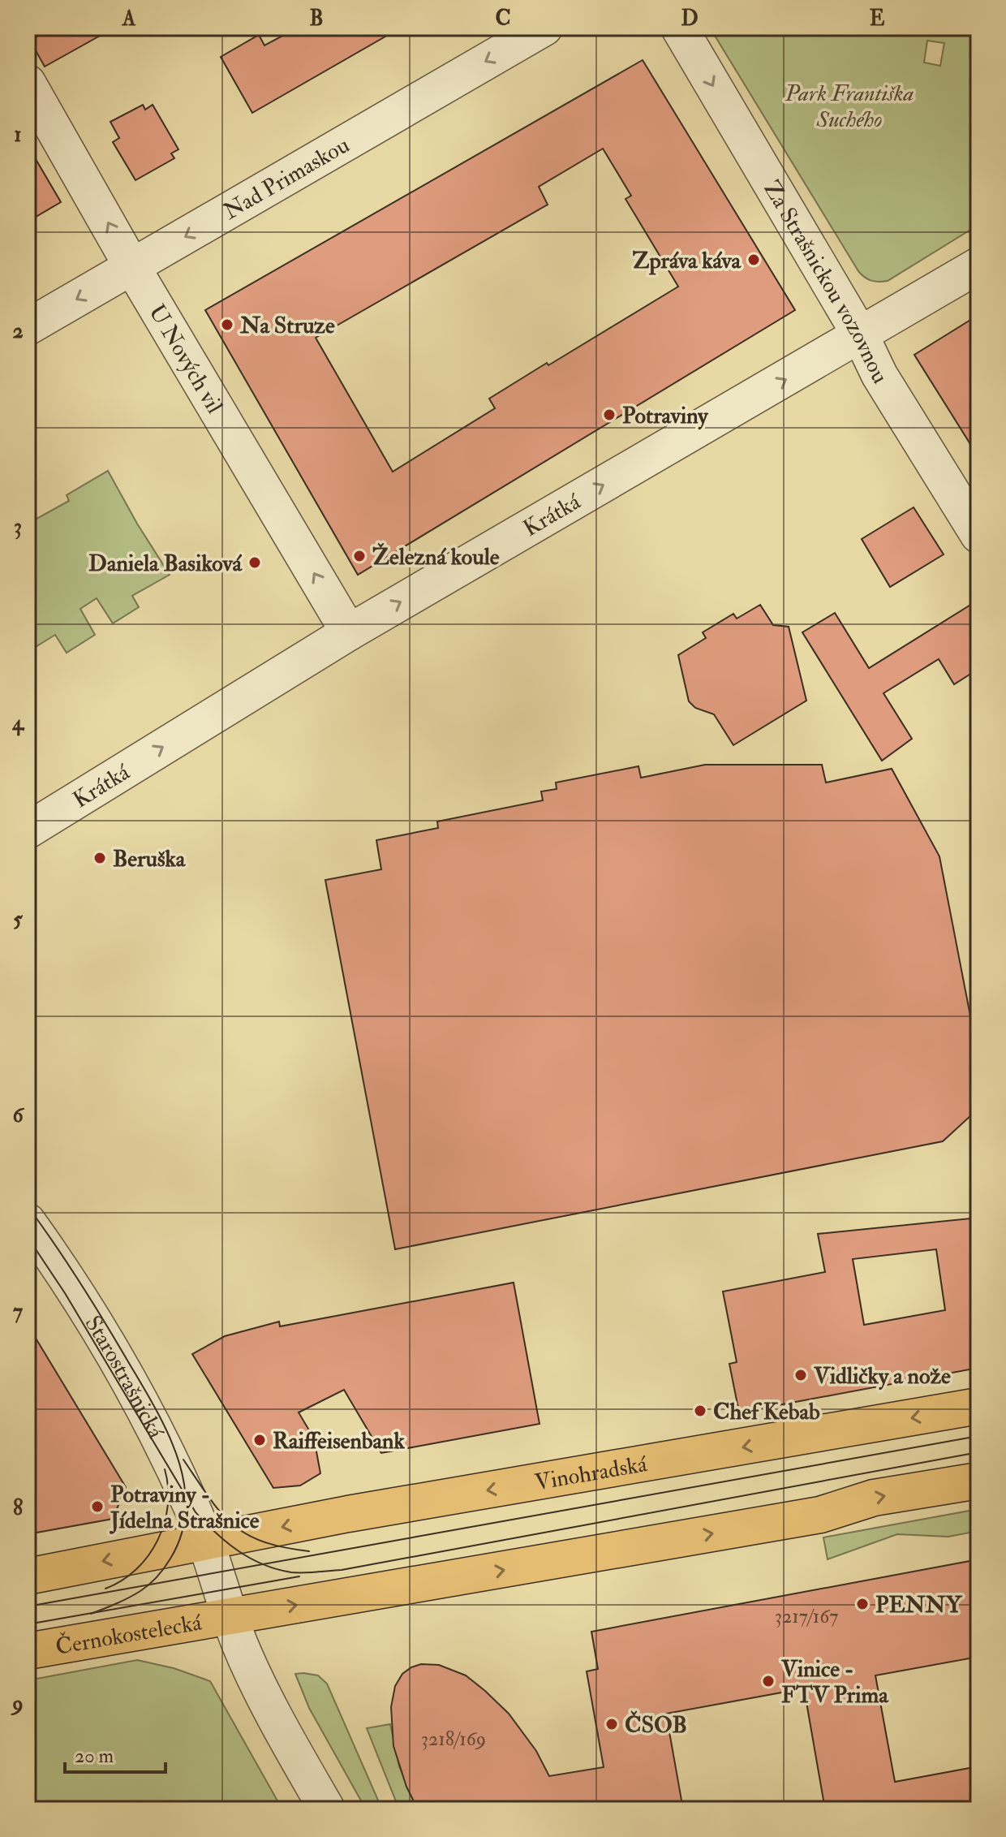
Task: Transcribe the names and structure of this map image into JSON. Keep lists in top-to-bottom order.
{
  "streets": {
    "main road": ["Vinohradská", "Černokostelecká"],
    "street": [
      "Nad Primaskou",
      "Za Strašnickou vozovnou",
      "U Nových vil",
      "Krátká",
      "Starostrašnická"
    ]
  },
  "crossings": [
    ["Nad Primaskou", "U Nových vil"],
    ["Za Strašnickou vozovnou", "Krátká"],
    ["U Nových vil", "Krátká"],
    ["Starostrašnická", "Vinohradská"],
    ["Starostrašnická", "Černokostelecká"]
  ],
  "one_way": [
    "Nad Primaskou",
    "Za Strašnickou vozovnou",
    "U Nových vil",
    "Krátká"
  ],
  "parks": ["Park Františka Suchého"],
  "places": [
    "Zpráva káva",
    "Na Struze",
    "Potraviny",
    "Železná koule",
    "Daniela Basiková",
    "Beruška",
    "Vidličky a nože",
    "Chef Kebab",
    "Raiffeisenbank",
    "Potraviny - Jídelna Strašnice",
    "PENNY",
    "Vinice - FTV Prima",
    "ČSOB"
  ],
  "house_numbers": ["3217/167", "3218/169"],
  "scale_bar": "20 m",
  "grid": {
    "columns": [
      "A",
      "B",
      "C",
      "D",
      "E"
    ],
    "rows": [
      "1",
      "2",
      "3",
      "4",
      "5",
      "6",
      "7",
      "8",
      "9"
    ]
  }
}
